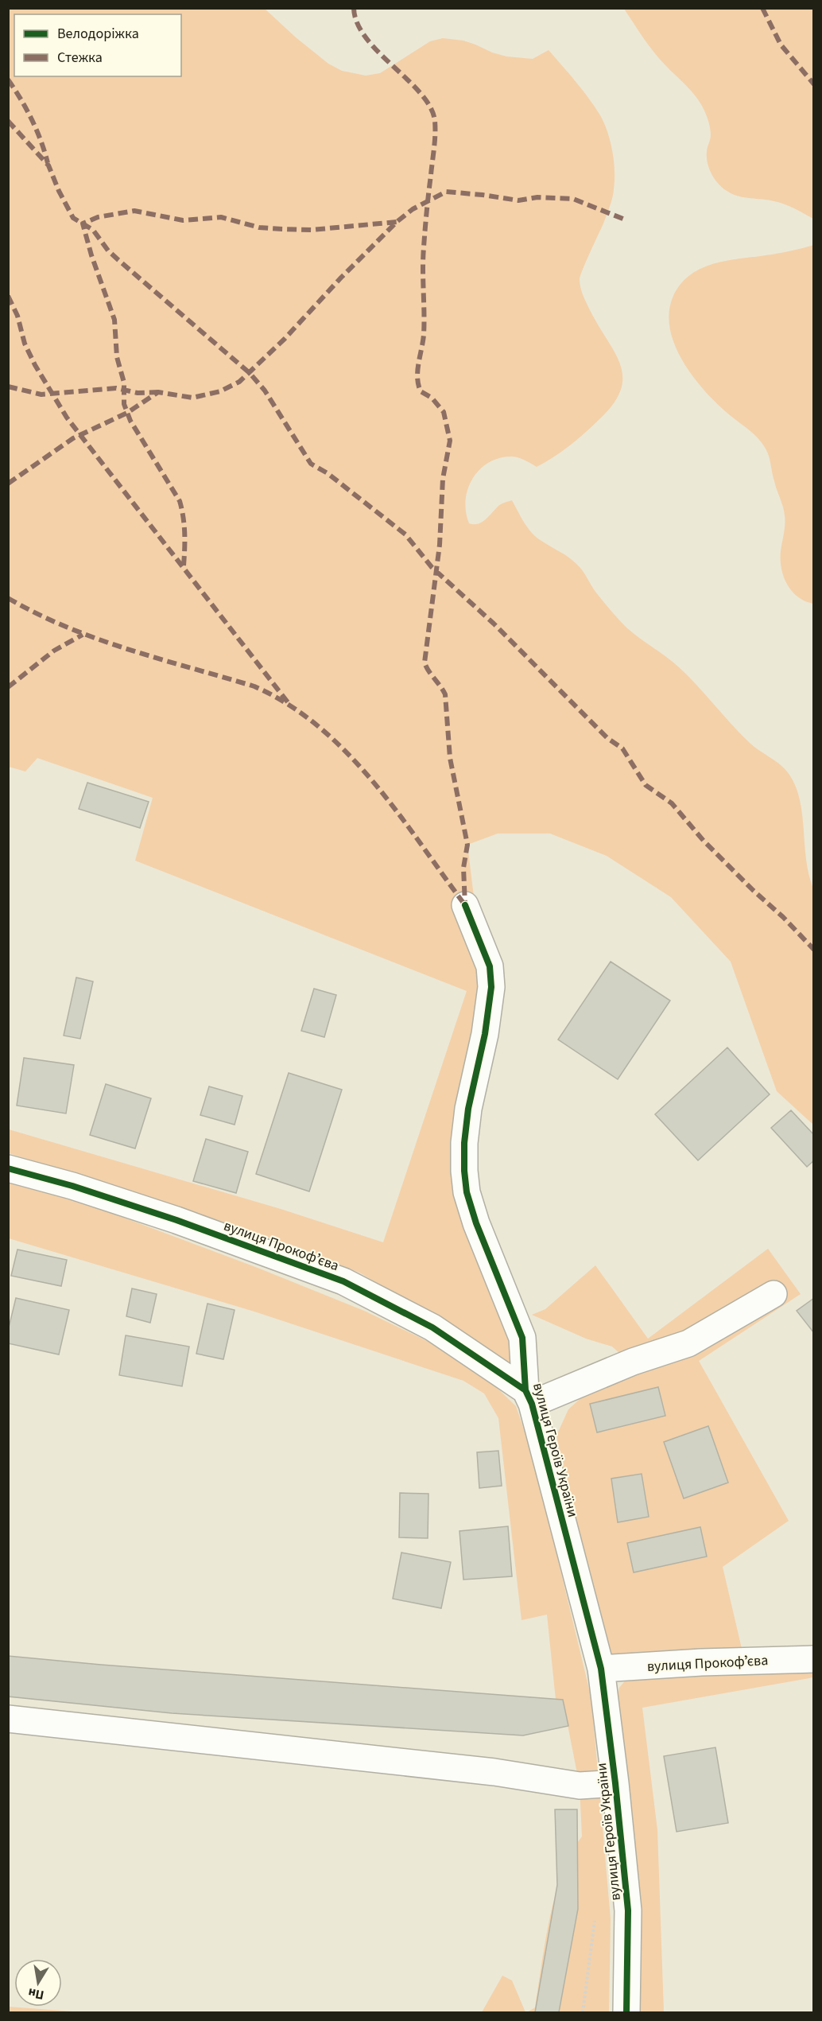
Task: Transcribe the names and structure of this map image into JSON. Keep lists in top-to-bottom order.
{
  "streets": {
    "street": ["вулиця Прокофʼєва", "вулиця Героїв України"]
  },
  "crossings": [
    ["вулиця Прокофʼєва", "вулиця Героїв України"]
  ],
  "legend": ["Велодоріжка", "Стежка"],
  "north": "bottom"
}
